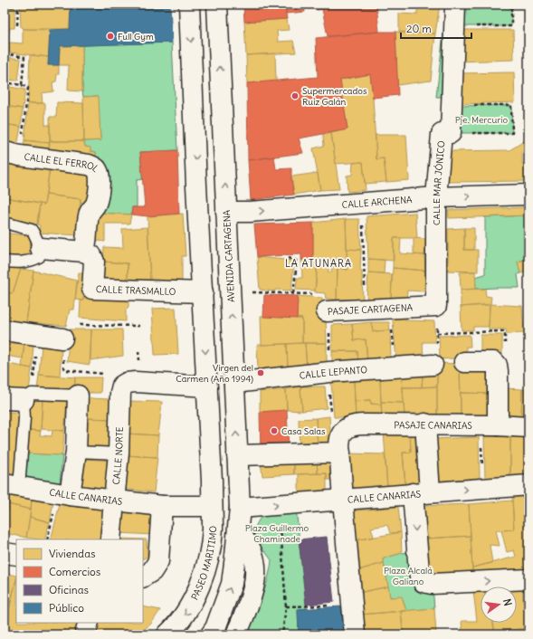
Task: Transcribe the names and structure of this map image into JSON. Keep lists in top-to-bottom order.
{
  "streets": {
    "street": [
      "CALLE EL FERROL",
      "CALLE MAR JÓNICO",
      "CALLE ARCHENA",
      "AVENIDA CARTAGENA",
      "CALLE TRASMALLO",
      "PASAJE CARTAGENA",
      "CALLE LEPANTO",
      "PASAJE CANARIAS",
      "CALLE NORTE",
      "CALLE CANARIAS",
      "PASEO MARITIMO"
    ]
  },
  "crossings": [
    ["CALLE EL FERROL", "CALLE TRASMALLO"],
    ["CALLE MAR JÓNICO", "CALLE ARCHENA"],
    ["CALLE MAR JÓNICO", "PASAJE CARTAGENA"],
    ["CALLE ARCHENA", "AVENIDA CARTAGENA"],
    ["AVENIDA CARTAGENA", "PASAJE CARTAGENA"],
    ["AVENIDA CARTAGENA", "CALLE LEPANTO"],
    ["AVENIDA CARTAGENA", "PASAJE CANARIAS"],
    ["AVENIDA CARTAGENA", "CALLE CANARIAS"],
    ["CALLE NORTE", "CALLE CANARIAS"],
    ["CALLE CANARIAS", "PASEO MARITIMO"]
  ],
  "one_way": ["CALLE ARCHENA"],
  "districts": ["LA ATUNARA"],
  "parks": ["Pje. Mercurio", "Plaza Guillermo Chaminade", "Plaza Alcalá Galiano"],
  "places": [
    "Full Gym",
    "Supermercados Ruiz Galán",
    "Virgen del Carmen (Año 1994)",
    "Casa Salas"
  ],
  "legend": [
    "Viviendas",
    "Comercios",
    "Oficinas",
    "Público"
  ],
  "scale_bar": "20 m",
  "north": "right"
}
